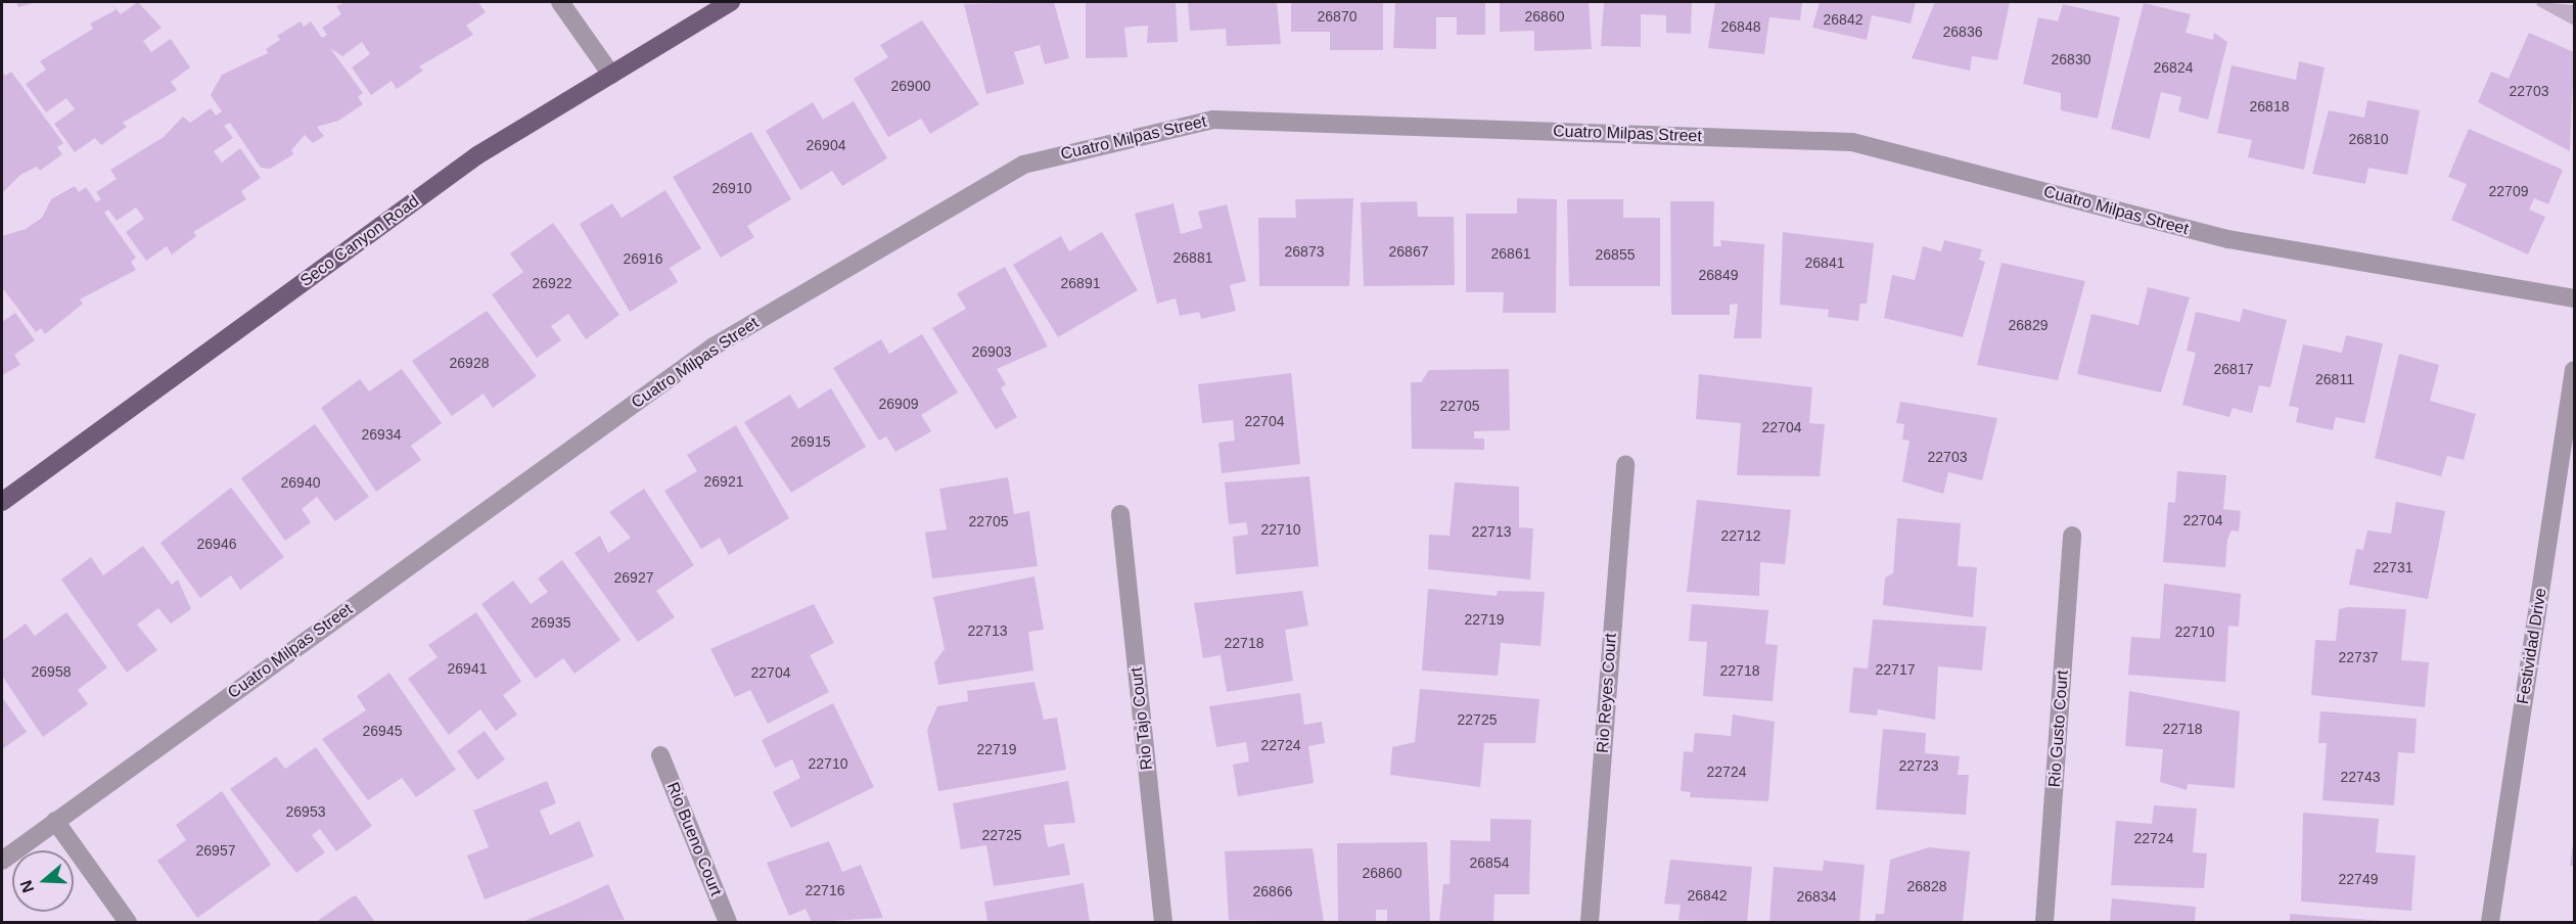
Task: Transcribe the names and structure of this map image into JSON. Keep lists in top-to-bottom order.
{
  "streets": {
    "main road": ["Seco Canyon Road"],
    "street": [
      "Cuatro Milpas Street",
      "Festividad Drive",
      "Rio Reyes Court",
      "Rio Tajo Court",
      "Rio Gusto Court",
      "Rio Bueno Court"
    ]
  },
  "house_numbers": [
    "26870",
    "26860",
    "26842",
    "26848",
    "26836",
    "26830",
    "26824",
    "26900",
    "22703",
    "26818",
    "26810",
    "26904",
    "26910",
    "22709",
    "26873",
    "26867",
    "26861",
    "26855",
    "26881",
    "26916",
    "26841",
    "26849",
    "26922",
    "26891",
    "26829",
    "26903",
    "26928",
    "26817",
    "26811",
    "26909",
    "22705",
    "22704",
    "22704",
    "26934",
    "26915",
    "22703",
    "26921",
    "26940",
    "22704",
    "22705",
    "22710",
    "22713",
    "22712",
    "26946",
    "22731",
    "26927",
    "22719",
    "26935",
    "22713",
    "22710",
    "22718",
    "22737",
    "26941",
    "22717",
    "22718",
    "26958",
    "22704",
    "22725",
    "22718",
    "26945",
    "22724",
    "22719",
    "22710",
    "22723",
    "22724",
    "22743",
    "26953",
    "22725",
    "22724",
    "26957",
    "26854",
    "26860",
    "22749",
    "26828",
    "22716",
    "26866",
    "26842",
    "26834"
  ],
  "north": "left"
}
